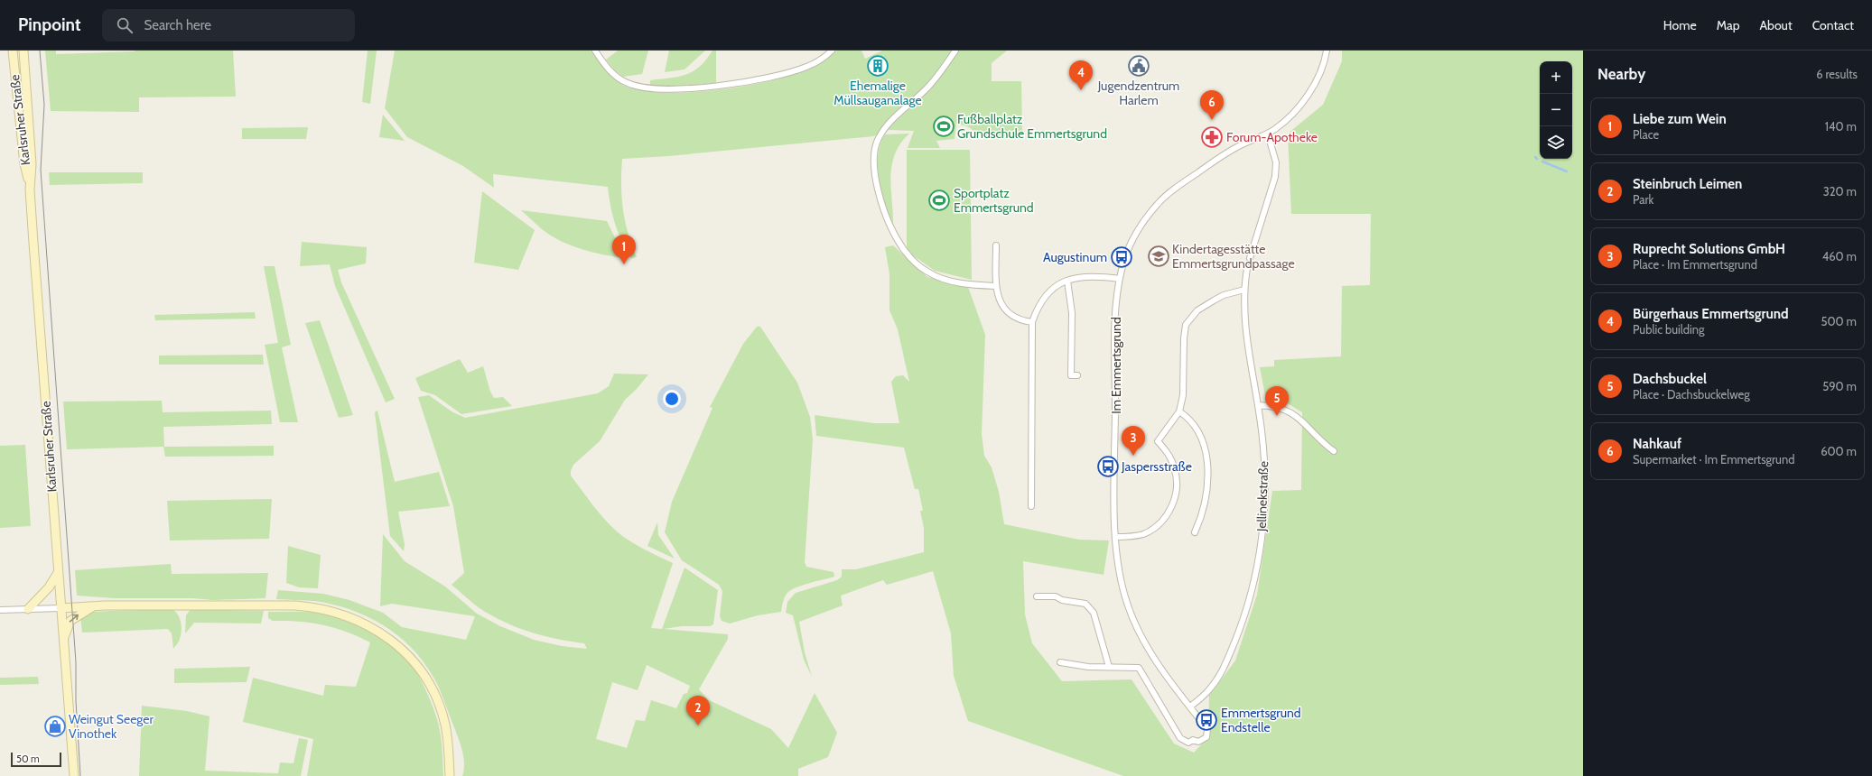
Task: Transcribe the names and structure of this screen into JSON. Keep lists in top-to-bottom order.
{
  "streets": {
    "main road": ["Karlsruher Straße"],
    "street": ["Im Emmertsgrund", "Jellinekstraße"]
  },
  "crossings": [
    ["Im Emmertsgrund", "Jellinekstraße"]
  ],
  "places": {
    "building": ["Ehemalige Müllsauganalage"],
    "public building": ["Jugendzentrum Harlem"],
    "sports": ["Fußballplatz Grundschule Emmertsgrund", "Sportplatz Emmertsgrund"],
    "pharmacy": ["Forum-Apotheke"],
    "school or university": ["Kindertagesstätte Emmertsgrundpassage"],
    "bus stop": ["Augustinum", "Jaspersstraße", "Emmertsgrund Endstelle"],
    "shop": ["Weingut Seeger Vinothek"]
  },
  "scale_bar": "50 m",
  "page": {
    "header": "Pinpoint",
    "search": "Search here",
    "nav": [
      "Home",
      "Map",
      "About",
      "Contact"
    ],
    "heading": ["Nearby", "6 results"],
    "pins": [
      "4",
      "6",
      "1",
      "5",
      "3",
      "2"
    ],
    "map_buttons": ["+", "−"],
    "list": [
      {
        "mark": "1",
        "name": "Liebe zum Wein",
        "note": "Place",
        "value": "140 m"
      },
      {
        "mark": "2",
        "name": "Steinbruch Leimen",
        "note": "Park",
        "value": "320 m"
      },
      {
        "mark": "3",
        "name": "Ruprecht Solutions GmbH",
        "note": "Place · Im Emmertsgrund",
        "value": "460 m"
      },
      {
        "mark": "4",
        "name": "Bürgerhaus Emmertsgrund",
        "note": "Public building",
        "value": "500 m"
      },
      {
        "mark": "5",
        "name": "Dachsbuckel",
        "note": "Place · Dachsbuckelweg",
        "value": "590 m"
      },
      {
        "mark": "6",
        "name": "Nahkauf",
        "note": "Supermarket · Im Emmertsgrund",
        "value": "600 m"
      }
    ],
    "scale": "50 m"
  }
}
